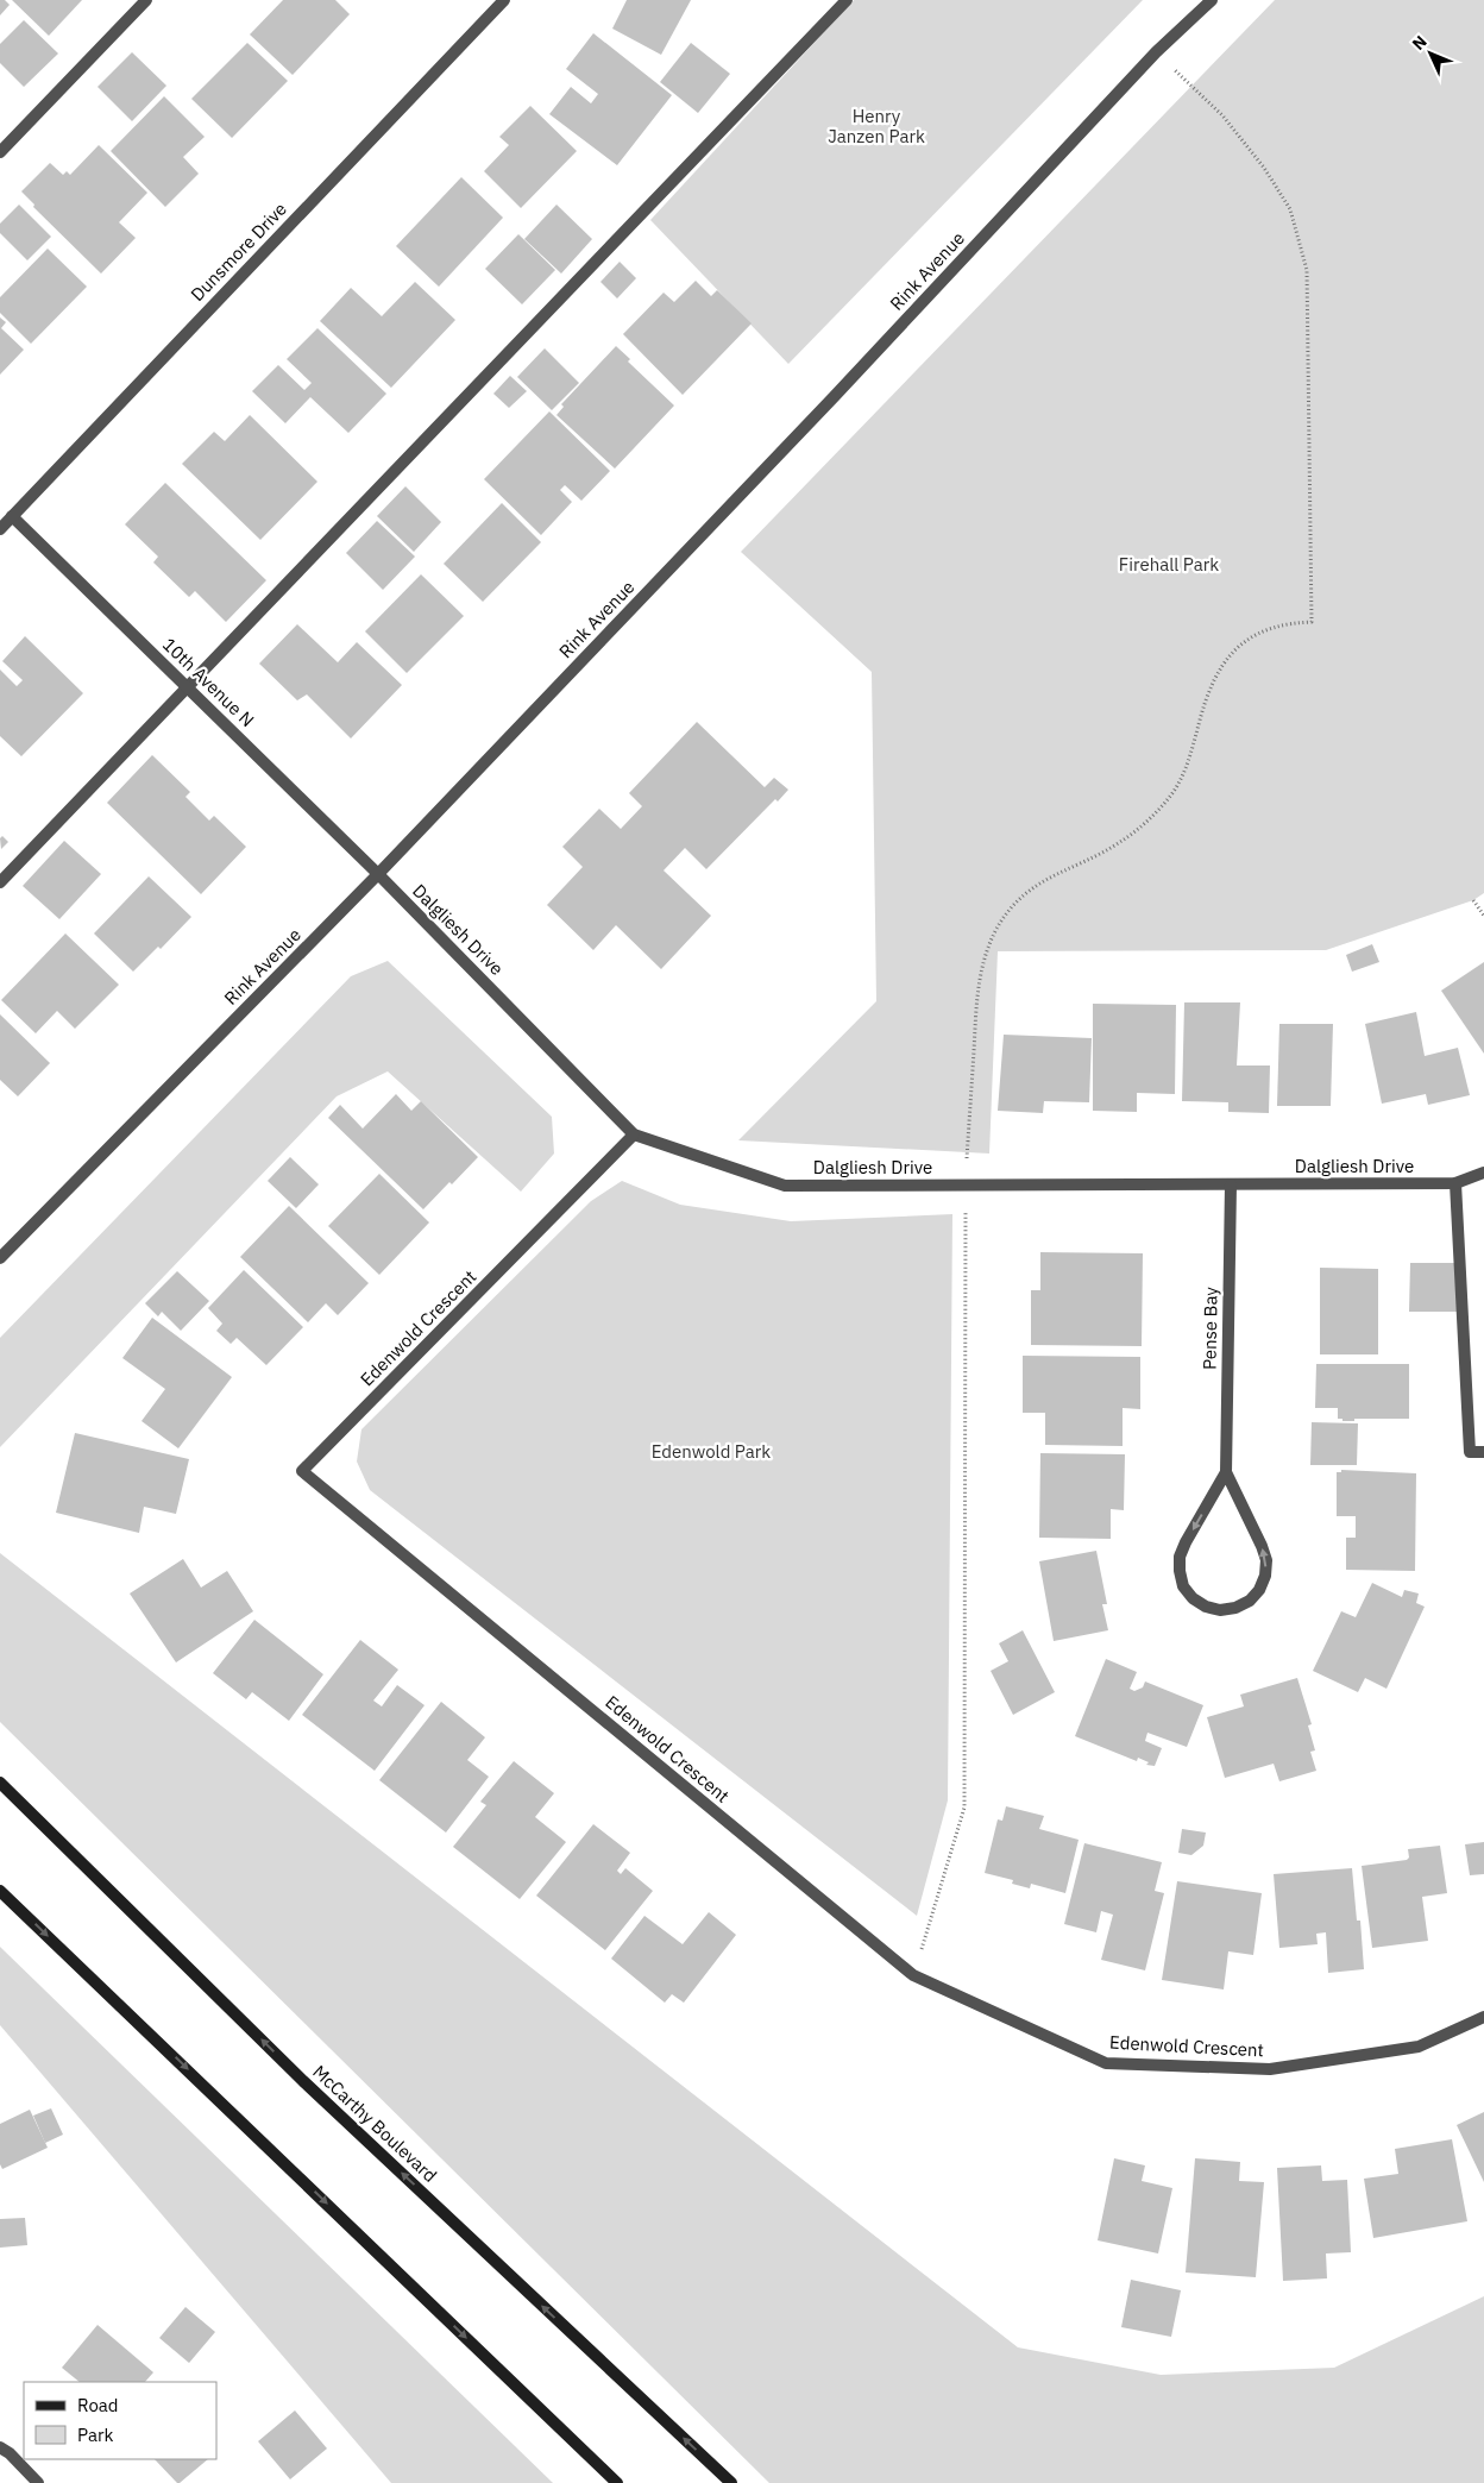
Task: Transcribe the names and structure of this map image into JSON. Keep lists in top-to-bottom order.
{
  "streets": {
    "main road": ["McCarthy Boulevard"],
    "street": [
      "Dunsmore Drive",
      "Rink Avenue",
      "10th Avenue N",
      "Dalgliesh Drive",
      "Edenwold Crescent",
      "Pense Bay"
    ]
  },
  "crossings": [
    ["Dunsmore Drive", "10th Avenue N"],
    ["Rink Avenue", "10th Avenue N"],
    ["Rink Avenue", "Dalgliesh Drive"],
    ["10th Avenue N", "Dalgliesh Drive"],
    ["Dalgliesh Drive", "Edenwold Crescent"],
    ["Dalgliesh Drive", "Pense Bay"]
  ],
  "parks": ["Henry Janzen Park", "Firehall Park", "Edenwold Park"],
  "legend": ["Road", "Park"],
  "north": "top left"
}
